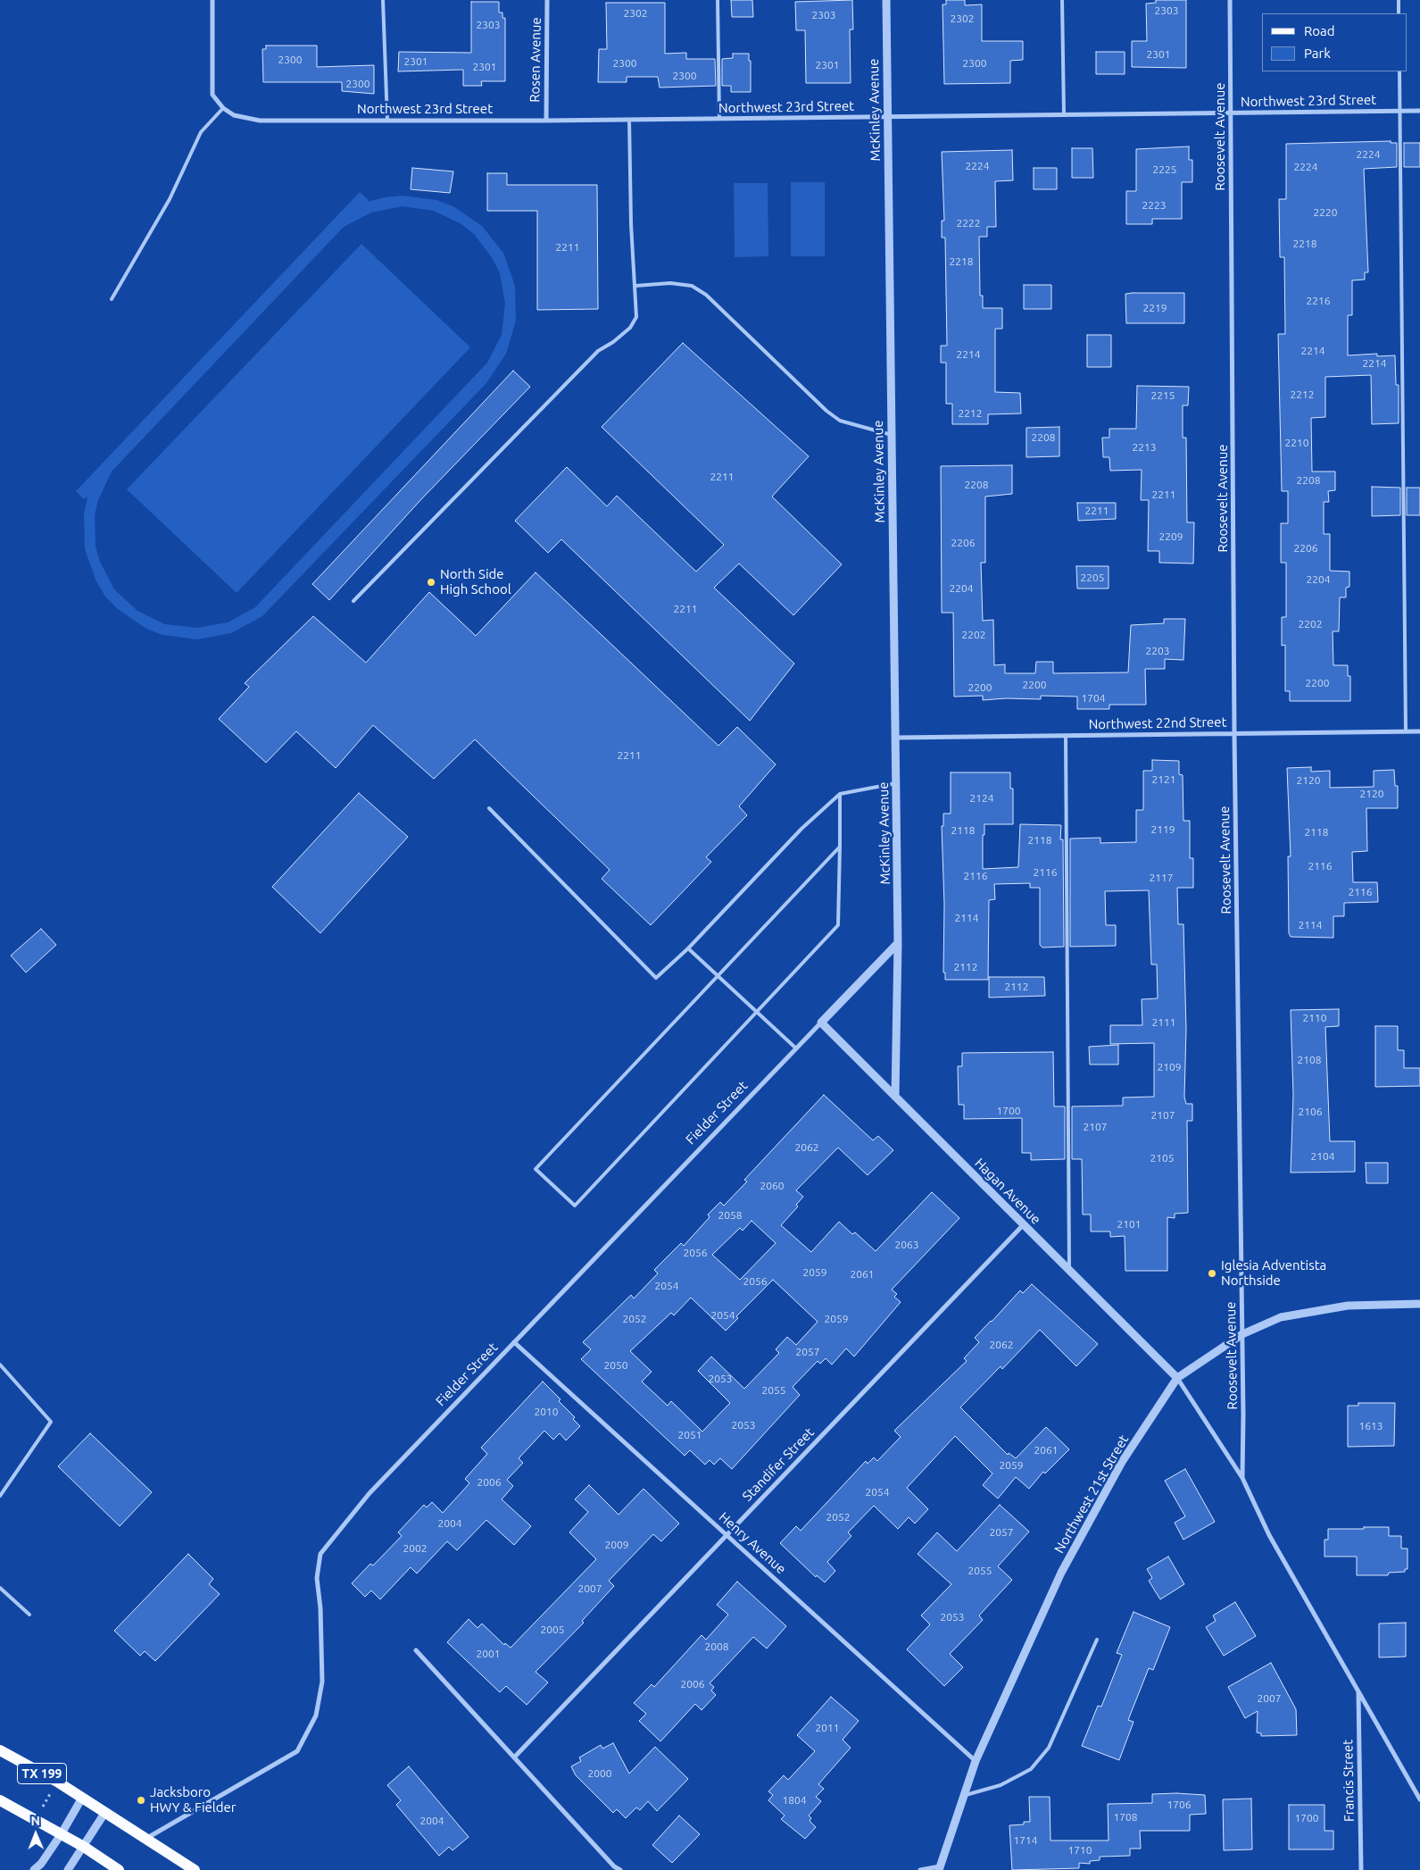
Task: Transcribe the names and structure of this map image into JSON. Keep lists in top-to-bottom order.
{
  "streets": {
    "main road": ["TX 199"],
    "street": [
      "Rosen Avenue",
      "Northwest 23rd Street",
      "McKinley Avenue",
      "Roosevelt Avenue",
      "Northwest 22nd Street",
      "Fielder Street",
      "Hagan Avenue",
      "Standifer Street",
      "Northwest 21st Street",
      "Henry Avenue",
      "Francis Street"
    ]
  },
  "crossings": [
    ["Rosen Avenue", "Northwest 23rd Street"],
    ["Northwest 23rd Street", "McKinley Avenue"],
    ["Northwest 23rd Street", "Roosevelt Avenue"],
    ["McKinley Avenue", "Northwest 22nd Street"],
    ["McKinley Avenue", "Fielder Street"],
    ["McKinley Avenue", "Hagan Avenue"],
    ["Roosevelt Avenue", "Northwest 22nd Street"],
    ["Roosevelt Avenue", "Northwest 21st Street"],
    ["Roosevelt Avenue", "Francis Street"],
    ["Fielder Street", "Hagan Avenue"],
    ["Fielder Street", "Henry Avenue"],
    ["Fielder Street", "TX 199"],
    ["Hagan Avenue", "Standifer Street"],
    ["Hagan Avenue", "Northwest 21st Street"],
    ["Standifer Street", "Henry Avenue"],
    ["Northwest 21st Street", "Henry Avenue"]
  ],
  "places": ["North Side High School", "Iglesia Adventista Northside", "Jacksboro HWY & Fielder"],
  "house_numbers": [
    "2303",
    "2302",
    "2303",
    "2302",
    "2303",
    "2301",
    "2300",
    "2301",
    "2300",
    "2300",
    "2301",
    "2301",
    "2300",
    "2300",
    "2224",
    "2224",
    "2224",
    "2225",
    "2223",
    "2220",
    "2222",
    "2218",
    "2211",
    "2218",
    "2216",
    "2219",
    "2214",
    "2214",
    "2214",
    "2212",
    "2215",
    "2212",
    "2208",
    "2210",
    "2213",
    "2211",
    "2208",
    "2208",
    "2211",
    "2211",
    "2209",
    "2206",
    "2206",
    "2205",
    "2204",
    "2204",
    "2211",
    "2202",
    "2202",
    "2203",
    "2200",
    "2200",
    "2200",
    "1704",
    "2211",
    "2121",
    "2120",
    "2120",
    "2124",
    "2119",
    "2118",
    "2118",
    "2118",
    "2116",
    "2116",
    "2116",
    "2117",
    "2116",
    "2114",
    "2114",
    "2112",
    "2112",
    "2110",
    "2111",
    "2108",
    "2109",
    "1700",
    "2106",
    "2107",
    "2107",
    "2062",
    "2104",
    "2105",
    "2060",
    "2058",
    "2101",
    "2063",
    "2056",
    "2059",
    "2061",
    "2056",
    "2054",
    "2054",
    "2052",
    "2059",
    "2062",
    "2057",
    "2050",
    "2053",
    "2055",
    "2010",
    "2053",
    "1613",
    "2051",
    "2061",
    "2059",
    "2006",
    "2054",
    "2052",
    "2004",
    "2057",
    "2009",
    "2002",
    "2055",
    "2007",
    "2053",
    "2005",
    "2008",
    "2001",
    "2006",
    "2007",
    "2011",
    "2000",
    "1804",
    "1706",
    "1708",
    "1700",
    "2004",
    "1714",
    "1710"
  ],
  "legend": ["Road", "Park"],
  "north": "top"
}
